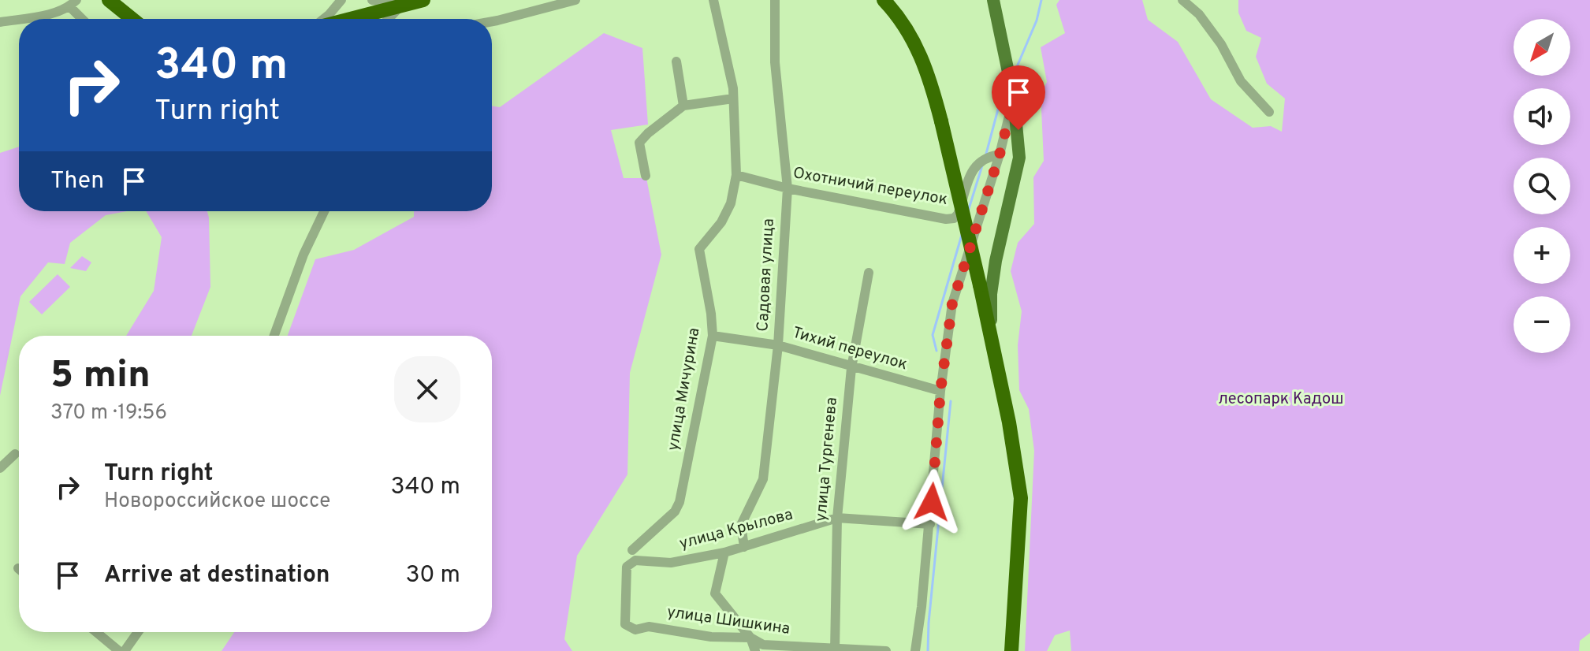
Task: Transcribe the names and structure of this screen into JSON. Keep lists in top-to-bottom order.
{
  "streets": {
    "street": [
      "Охотничий переулок",
      "Садовая улица",
      "Тихий переулок",
      "улица Мичурина",
      "улица Тургенева",
      "улица Крылова",
      "улица Шишкина"
    ]
  },
  "crossings": [
    ["Охотничий переулок", "Садовая улица"],
    ["Охотничий переулок", "улица Мичурина"],
    ["Садовая улица", "Тихий переулок"],
    ["Садовая улица", "улица Крылова"],
    ["Тихий переулок", "улица Мичурина"],
    ["Тихий переулок", "улица Тургенева"],
    ["улица Тургенева", "улица Крылова"],
    ["улица Тургенева", "улица Шишкина"],
    ["улица Крылова", "улица Шишкина"]
  ],
  "parks": ["лесопарк Кадош"],
  "north": "bottom left",
  "page": {
    "map_buttons": ["+", "−"],
    "turn": ["340 m", "Turn right"],
    "then": "Then",
    "heading": ["5 min", "370 m · 19:56"],
    "list": [
      {
        "name": "Turn right",
        "note": "Новороссийское шоссе",
        "value": "340 m"
      },
      {
        "name": "Arrive at destination",
        "value": "30 m"
      }
    ]
  }
}
